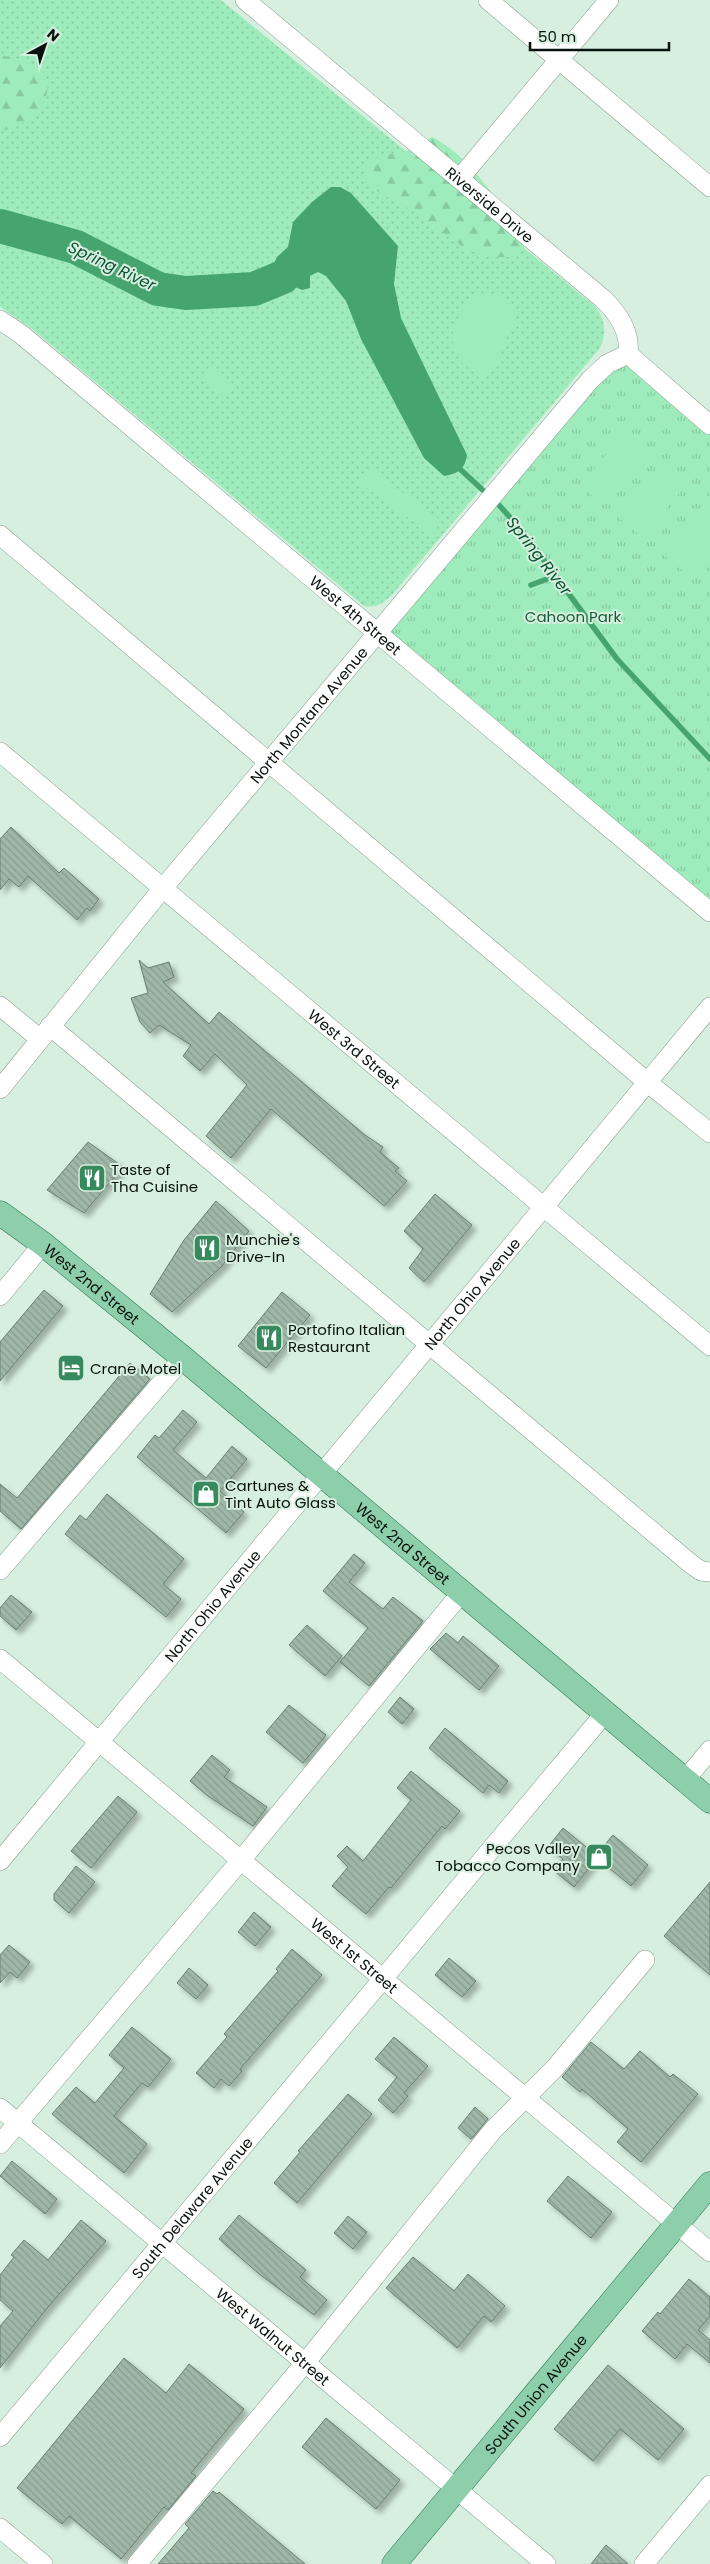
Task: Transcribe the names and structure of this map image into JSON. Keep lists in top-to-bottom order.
{
  "streets": {
    "main road": ["West 2nd Street", "South Union Avenue"],
    "street": [
      "Riverside Drive",
      "West 4th Street",
      "North Montana Avenue",
      "West 3rd Street",
      "North Ohio Avenue",
      "West 1st Street",
      "South Delaware Avenue",
      "West Walnut Street"
    ]
  },
  "crossings": [
    ["Riverside Drive", "North Montana Avenue"],
    ["West 4th Street", "North Montana Avenue"],
    ["North Montana Avenue", "West 3rd Street"],
    ["West 3rd Street", "North Ohio Avenue"],
    ["West 2nd Street", "North Ohio Avenue"],
    ["West 2nd Street", "South Delaware Avenue"],
    ["North Ohio Avenue", "West 1st Street"],
    ["West 1st Street", "South Delaware Avenue"],
    ["West 1st Street", "South Union Avenue"],
    ["South Delaware Avenue", "West Walnut Street"],
    ["West Walnut Street", "South Union Avenue"]
  ],
  "water": ["Spring River"],
  "parks": ["Cahoon Park"],
  "places": {
    "restaurant": ["Taste of Tha Cuisine", "Munchie's Drive-In", "Portofino Italian Restaurant"],
    "hotel": ["Crane Motel"],
    "shop": ["Cartunes & Tint Auto Glass", "Pecos Valley Tobacco Company"]
  },
  "scale_bar": "50 m",
  "north": "top right"
}
